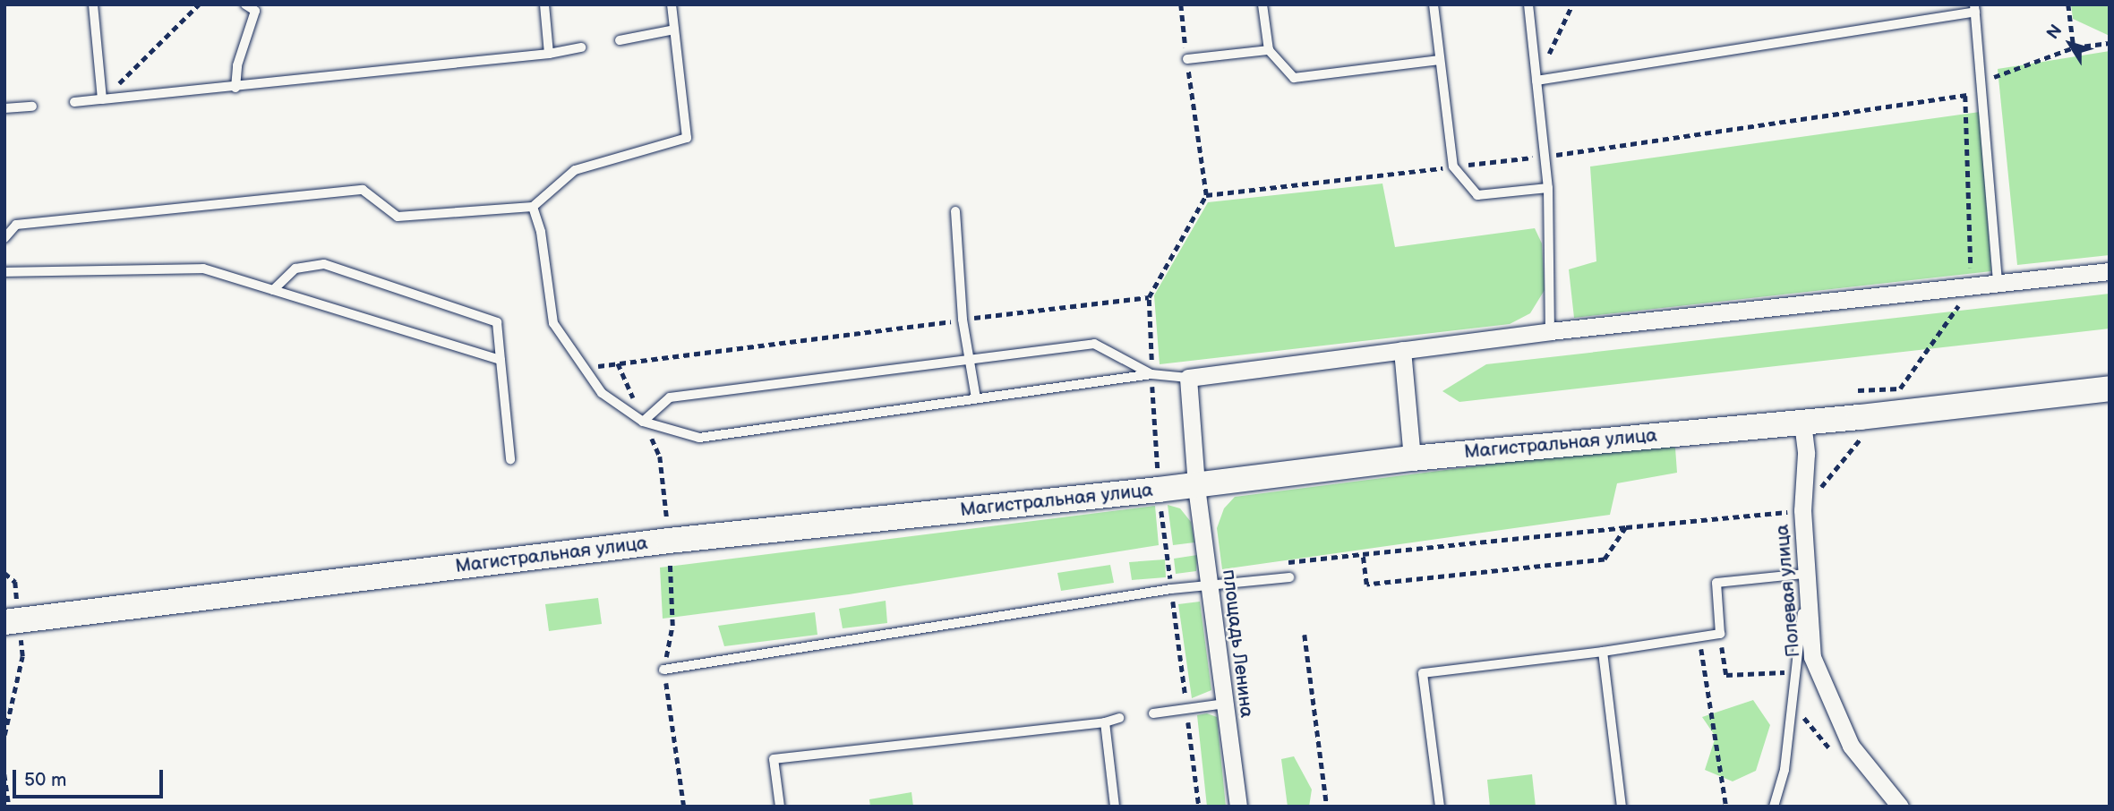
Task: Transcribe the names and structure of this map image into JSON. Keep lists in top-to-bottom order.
{
  "streets": {
    "main road": ["Магистральная улица"],
    "street": ["Полевая улица", "площадь Ленина"]
  },
  "crossings": [
    ["Магистральная улица", "Полевая улица"],
    ["Магистральная улица", "площадь Ленина"]
  ],
  "scale_bar": "50 m",
  "north": "top left"
}
